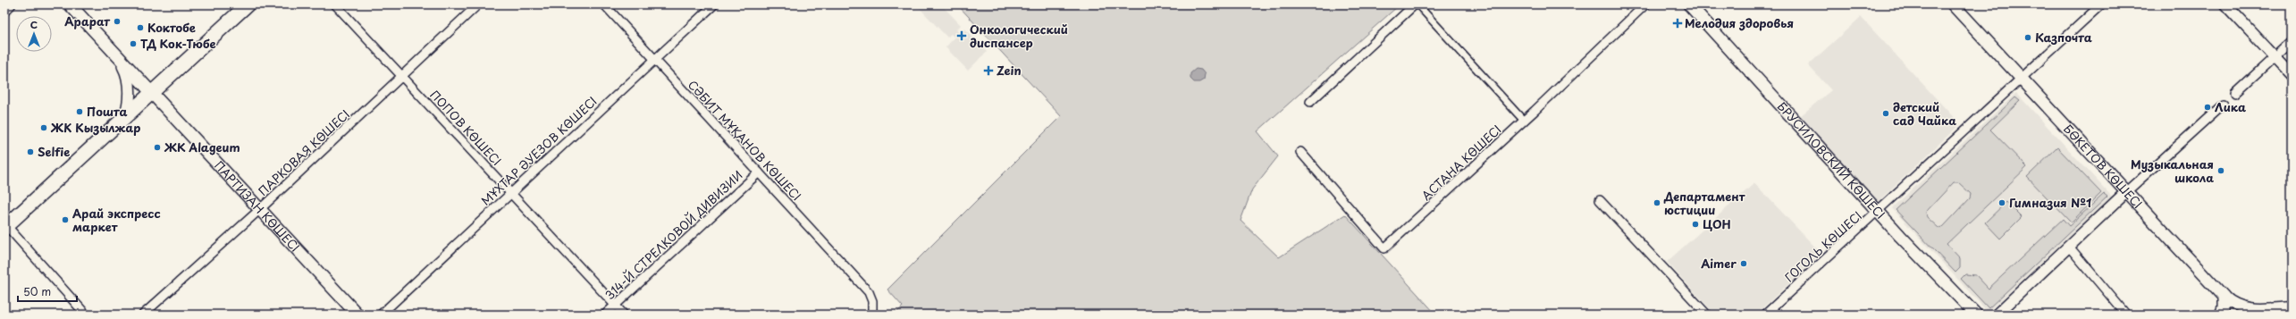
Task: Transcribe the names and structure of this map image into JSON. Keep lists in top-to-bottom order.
{
  "streets": {
    "main road": ["БРУСИЛОВСКИЙ КӨШЕСІ", "БӨКЕТОВ КӨШЕСІ", "ПАРТИЗАН КӨШЕСІ"],
    "street": [
      "ПОПОВ КӨШЕСІ",
      "СӘБИТ МҰҚАНОВ КӨШЕСІ",
      "МҰХТАР ӘУЕЗОВ КӨШЕСІ",
      "ПАРКОВАЯ КӨШЕСІ",
      "АСТАНА КӨШЕСІ",
      "314-Й СТРЕЛКОВОЙ ДИВИЗИИ",
      "ГОГОЛЬ КӨШЕСІ"
    ]
  },
  "crossings": [
    ["ПОПОВ КӨШЕСІ", "МҰХТАР ӘУЕЗОВ КӨШЕСІ"],
    ["ПОПОВ КӨШЕСІ", "ПАРКОВАЯ КӨШЕСІ"],
    ["ПОПОВ КӨШЕСІ", "314-Й СТРЕЛКОВОЙ ДИВИЗИИ"],
    ["СӘБИТ МҰҚАНОВ КӨШЕСІ", "МҰХТАР ӘУЕЗОВ КӨШЕСІ"],
    ["СӘБИТ МҰҚАНОВ КӨШЕСІ", "314-Й СТРЕЛКОВОЙ ДИВИЗИИ"],
    ["ПАРКОВАЯ КӨШЕСІ", "ПАРТИЗАН КӨШЕСІ"],
    ["БРУСИЛОВСКИЙ КӨШЕСІ", "ГОГОЛЬ КӨШЕСІ"],
    ["БӨКЕТОВ КӨШЕСІ", "ГОГОЛЬ КӨШЕСІ"]
  ],
  "places": {
    "other": [
      "Арарат",
      "Коктобе",
      "Казпочта",
      "ТД Кок-Тюбе",
      "Лика",
      "Пошта",
      "детский сад Чайка",
      "ЖК Кызылжар",
      "ЖК Alageum",
      "Selfie",
      "Музыкальная школа",
      "Департамент юстиции",
      "Гимназия №1",
      "Арай экспресс маркет",
      "ЦОН",
      "Aimer"
    ],
    "health": ["Мелодия здоровья", "Онкологический диспансер", "Zein"]
  },
  "scale_bar": "50 m",
  "north": "top"
}
